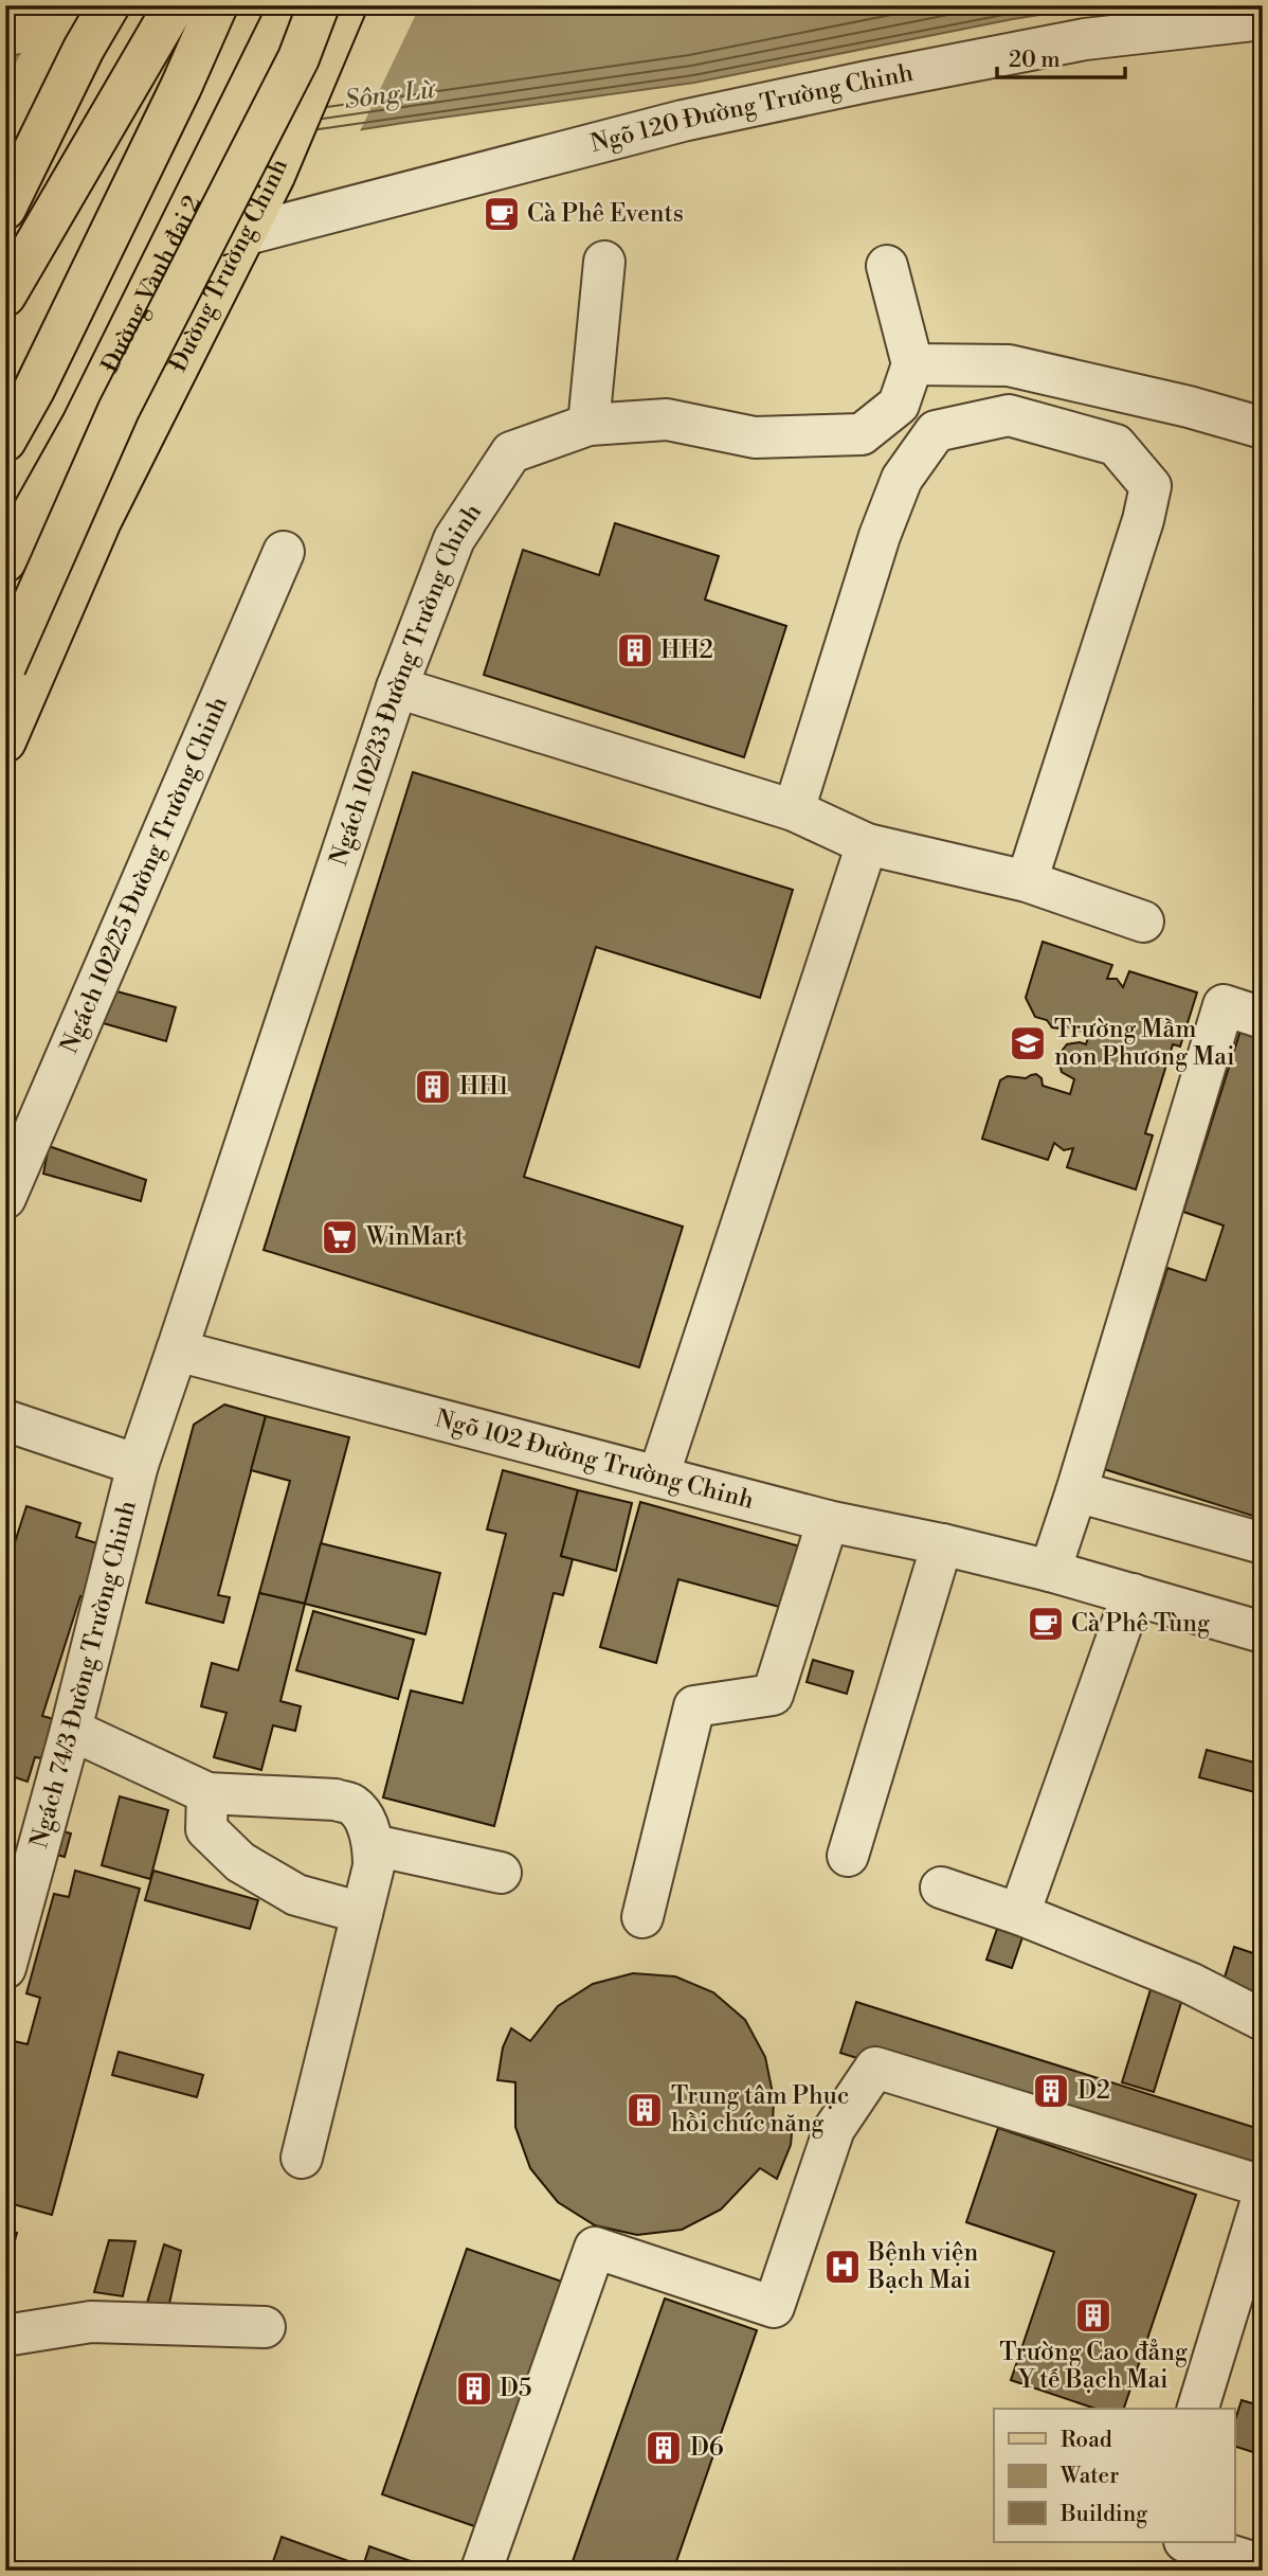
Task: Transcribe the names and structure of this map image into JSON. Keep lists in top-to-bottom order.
{
  "streets": {
    "main road": ["Đường Trường Chinh", "Đường Vành đai 2"],
    "street": [
      "Ngõ 120 Đường Trường Chinh",
      "Ngách 102/33 Đường Trường Chinh",
      "Ngách 102/25 Đường Trường Chinh",
      "Ngõ 102 Đường Trường Chinh",
      "Ngách 74/3 Đường Trường Chinh"
    ]
  },
  "crossings": [
    ["Ngõ 120 Đường Trường Chinh", "Đường Trường Chinh"],
    ["Ngách 102/33 Đường Trường Chinh", "Ngõ 102 Đường Trường Chinh"]
  ],
  "water": ["Sông Lừ"],
  "places": {
    "cafe": ["Cà Phê Events", "Cà Phê Tùng"],
    "building": [
      "HH2",
      "HH1",
      "D2",
      "Trung tâm Phục hồi chức năng",
      "Trường Cao đẳng Y tế Bạch Mai",
      "D5",
      "D6"
    ],
    "school or university": ["Trường Mầm non Phương Mai"],
    "supermarket": ["WinMart"],
    "hospital": ["Bệnh viện Bạch Mai"]
  },
  "legend": ["Road", "Water", "Building"],
  "scale_bar": "20 m"
}
